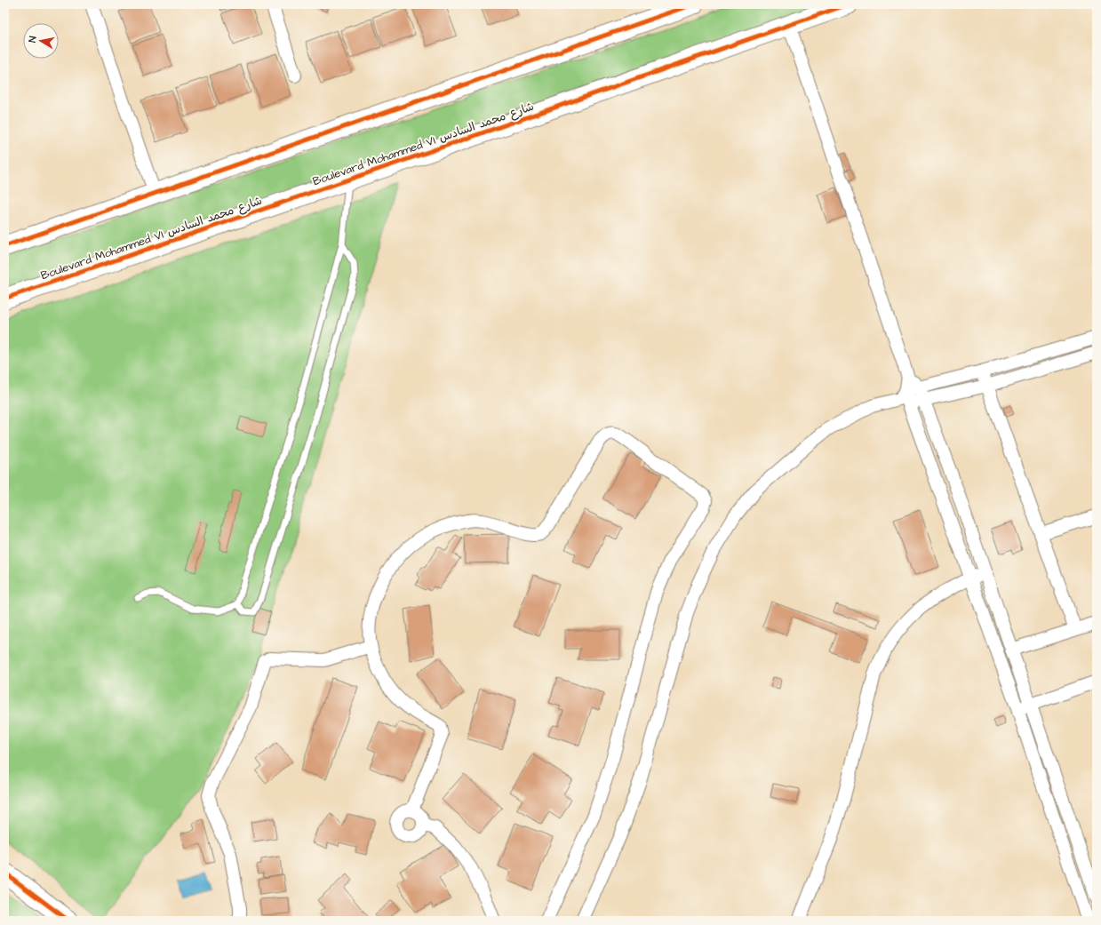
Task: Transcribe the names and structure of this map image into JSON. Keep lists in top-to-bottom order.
{
  "streets": {
    "main road": ["Boulevard Mohammed VI شارع محمد السادس"]
  },
  "north": "left"
}
